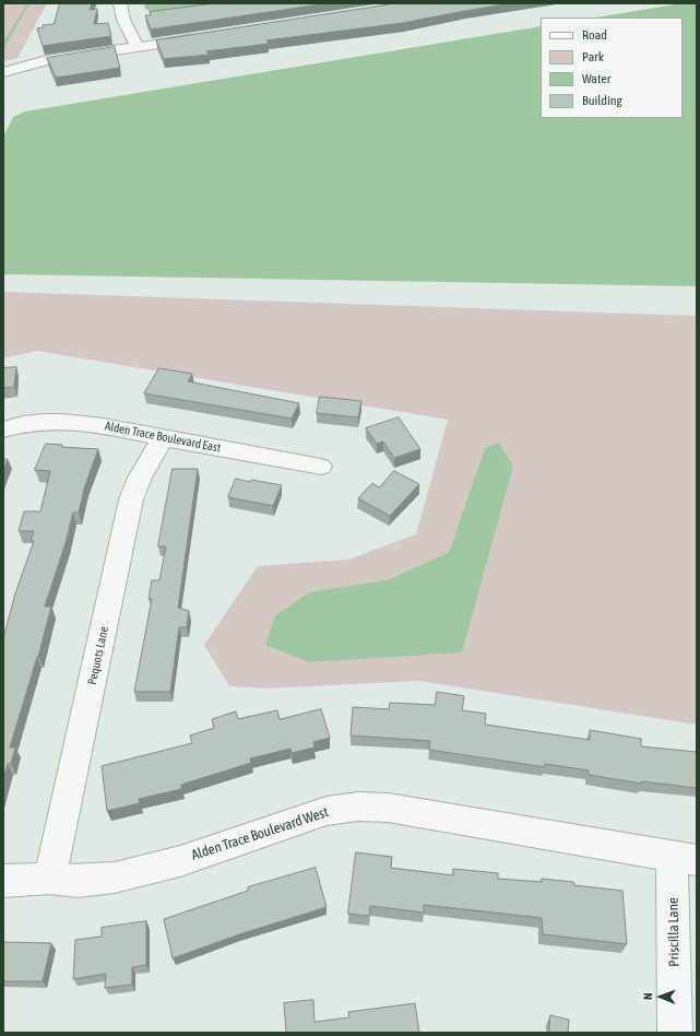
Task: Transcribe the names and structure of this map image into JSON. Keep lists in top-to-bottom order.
{
  "streets": {
    "street": [
      "Alden Trace Boulevard East",
      "Pequots Lane",
      "Alden Trace Boulevard West",
      "Priscilla Lane"
    ]
  },
  "crossings": [
    ["Alden Trace Boulevard East", "Pequots Lane"],
    ["Pequots Lane", "Alden Trace Boulevard West"],
    ["Alden Trace Boulevard West", "Priscilla Lane"]
  ],
  "legend": [
    "Road",
    "Park",
    "Water",
    "Building"
  ],
  "north": "left"
}
